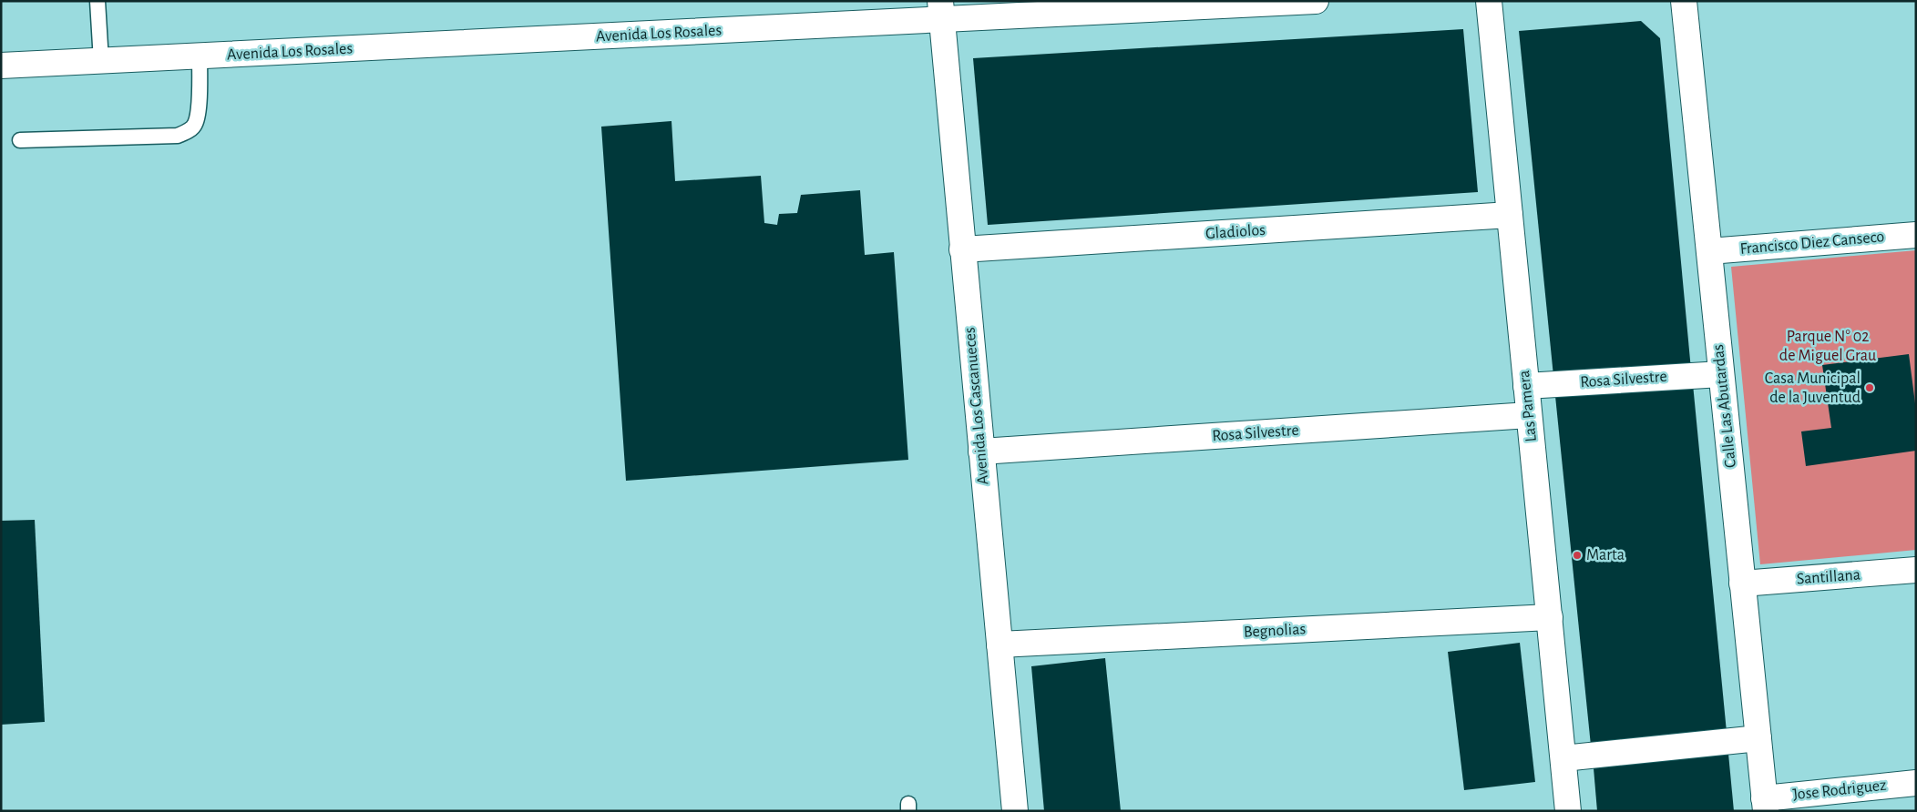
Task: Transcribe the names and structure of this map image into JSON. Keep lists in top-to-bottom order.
{
  "streets": {
    "street": [
      "Avenida Los Rosales",
      "Gladiolos",
      "Francisco Diez Canseco",
      "Rosa Silvestre",
      "Avenida Los Cascanueces",
      "Las Pamera",
      "Calle Las Abutardas",
      "Santillana",
      "Begnolias",
      "Jose Rodriguez"
    ]
  },
  "crossings": [
    ["Avenida Los Rosales", "Avenida Los Cascanueces"],
    ["Gladiolos", "Avenida Los Cascanueces"],
    ["Gladiolos", "Las Pamera"],
    ["Francisco Diez Canseco", "Calle Las Abutardas"],
    ["Rosa Silvestre", "Avenida Los Cascanueces"],
    ["Rosa Silvestre", "Las Pamera"],
    ["Rosa Silvestre", "Calle Las Abutardas"],
    ["Avenida Los Cascanueces", "Begnolias"],
    ["Las Pamera", "Begnolias"],
    ["Calle Las Abutardas", "Santillana"],
    ["Calle Las Abutardas", "Jose Rodriguez"]
  ],
  "parks": ["Parque N° 02 de Miguel Grau"],
  "places": ["Casa Municipal de la Juventud", "Marta"]
}
